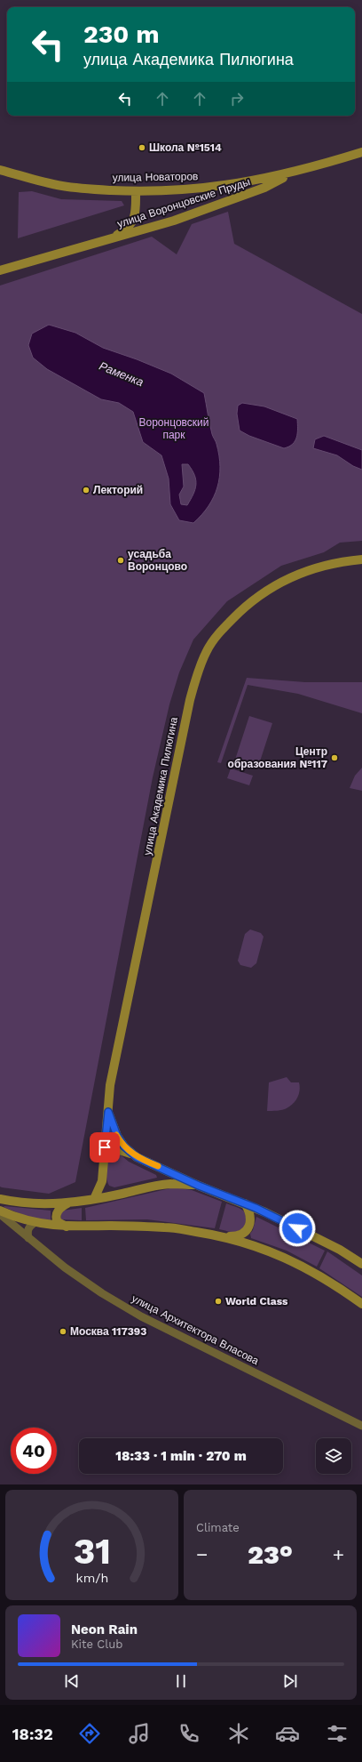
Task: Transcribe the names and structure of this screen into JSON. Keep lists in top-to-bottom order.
{
  "streets": {
    "street": [
      "улица Новаторов",
      "улица Воронцовские Пруды",
      "улица Академика Пилюгина",
      "улица Архитектора Власова"
    ]
  },
  "crossings": [
    ["улица Новаторов", "улица Воронцовские Пруды"]
  ],
  "water": ["Раменка"],
  "parks": ["Воронцовский парк"],
  "places": [
    "Школа №1514",
    "Лекторий",
    "усадьба Воронцово",
    "Центр образования №117",
    "World Class",
    "Москва 117393"
  ],
  "page": {
    "turn": ["230 m", "улица Академика Пилюгина"],
    "limit": "40",
    "trip": "18:33 · 1 min · 270 m",
    "tile": "Climate",
    "heat": ["−", "23°", "+"],
    "song": ["Neon Rain", "Kite Club"],
    "tabs": "18:32",
    "gauge": ["31", "km/h"]
  }
}
